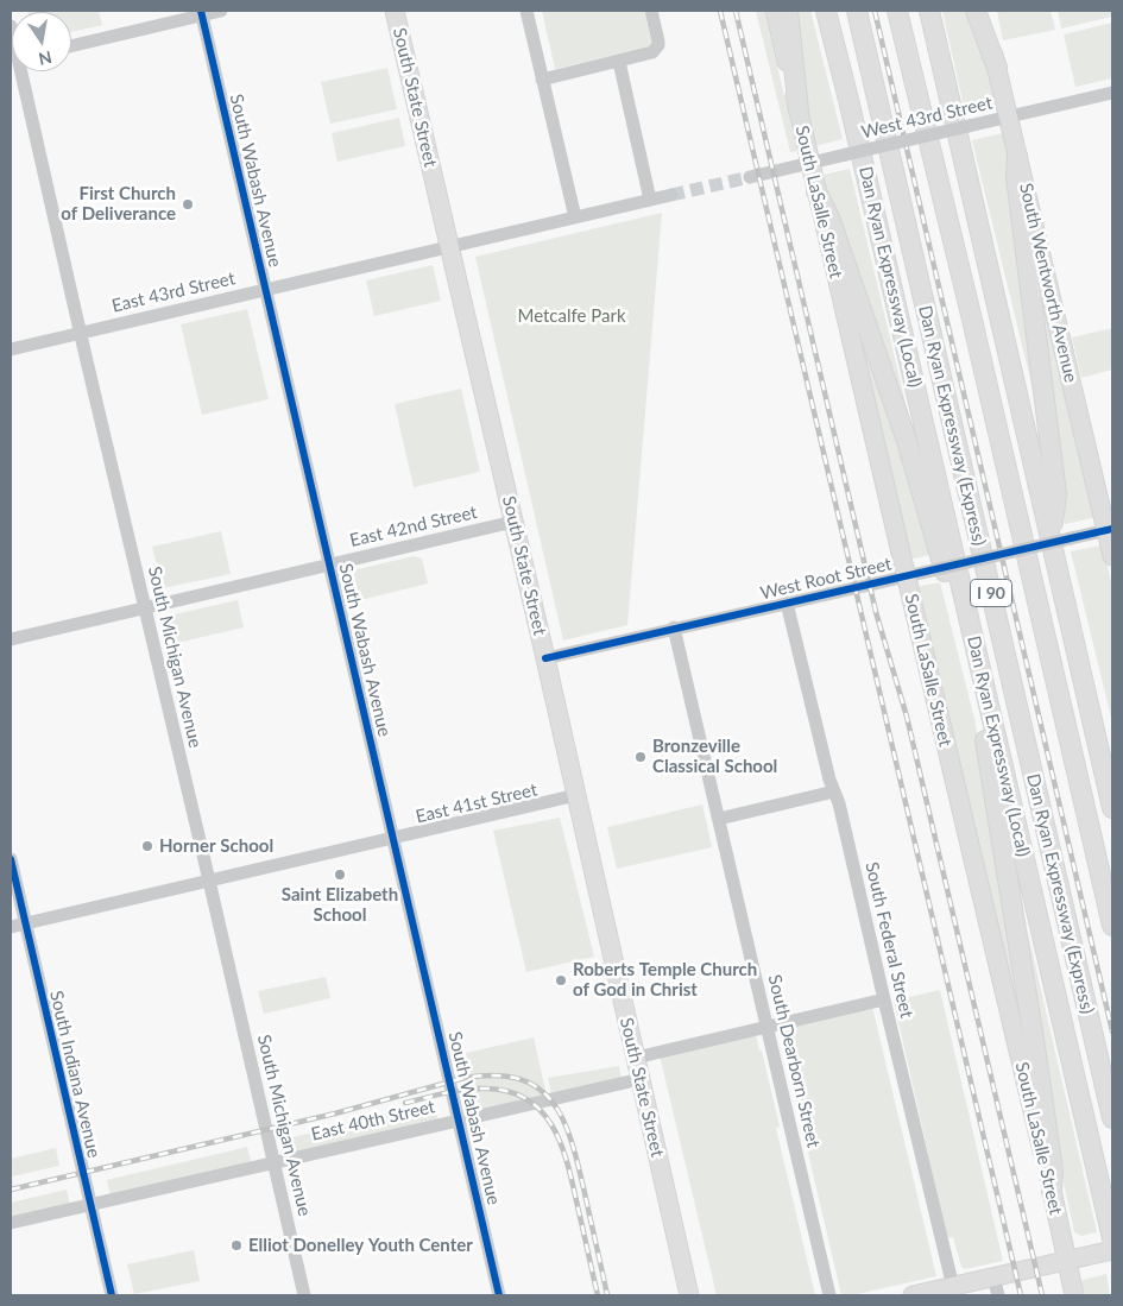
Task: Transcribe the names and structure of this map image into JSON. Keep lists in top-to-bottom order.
{
  "streets": {
    "highway": ["Dan Ryan Expressway (Local)", "Dan Ryan Expressway (Express)", "I 90"],
    "main road": ["South State Street", "South LaSalle Street", "South Wentworth Avenue"],
    "street": [
      "West 43rd Street",
      "South Wabash Avenue",
      "East 43rd Street",
      "East 42nd Street",
      "West Root Street",
      "South Michigan Avenue",
      "East 41st Street",
      "South Federal Street",
      "South Dearborn Street",
      "South Indiana Avenue",
      "East 40th Street"
    ]
  },
  "crossings": [
    ["South State Street", "East 43rd Street"],
    ["South State Street", "East 42nd Street"],
    ["South State Street", "West Root Street"],
    ["South State Street", "East 41st Street"],
    ["South State Street", "East 40th Street"],
    ["West 43rd Street", "South LaSalle Street"],
    ["West 43rd Street", "South Wentworth Avenue"],
    ["South Wabash Avenue", "East 43rd Street"],
    ["South Wabash Avenue", "East 42nd Street"],
    ["South Wabash Avenue", "East 41st Street"],
    ["South Wabash Avenue", "East 40th Street"],
    ["South LaSalle Street", "West Root Street"],
    ["South Wentworth Avenue", "West Root Street"],
    ["East 43rd Street", "South Michigan Avenue"],
    ["East 42nd Street", "South Michigan Avenue"],
    ["West Root Street", "South Federal Street"],
    ["West Root Street", "South Dearborn Street"],
    ["South Michigan Avenue", "East 41st Street"],
    ["South Michigan Avenue", "East 40th Street"],
    ["East 41st Street", "South Indiana Avenue"],
    ["South Indiana Avenue", "East 40th Street"]
  ],
  "parks": ["Metcalfe Park"],
  "places": [
    "First Church of Deliverance",
    "Bronzeville Classical School",
    "Horner School",
    "Saint Elizabeth School",
    "Roberts Temple Church of God in Christ",
    "Elliot Donelley Youth Center"
  ],
  "north": "bottom"
}
